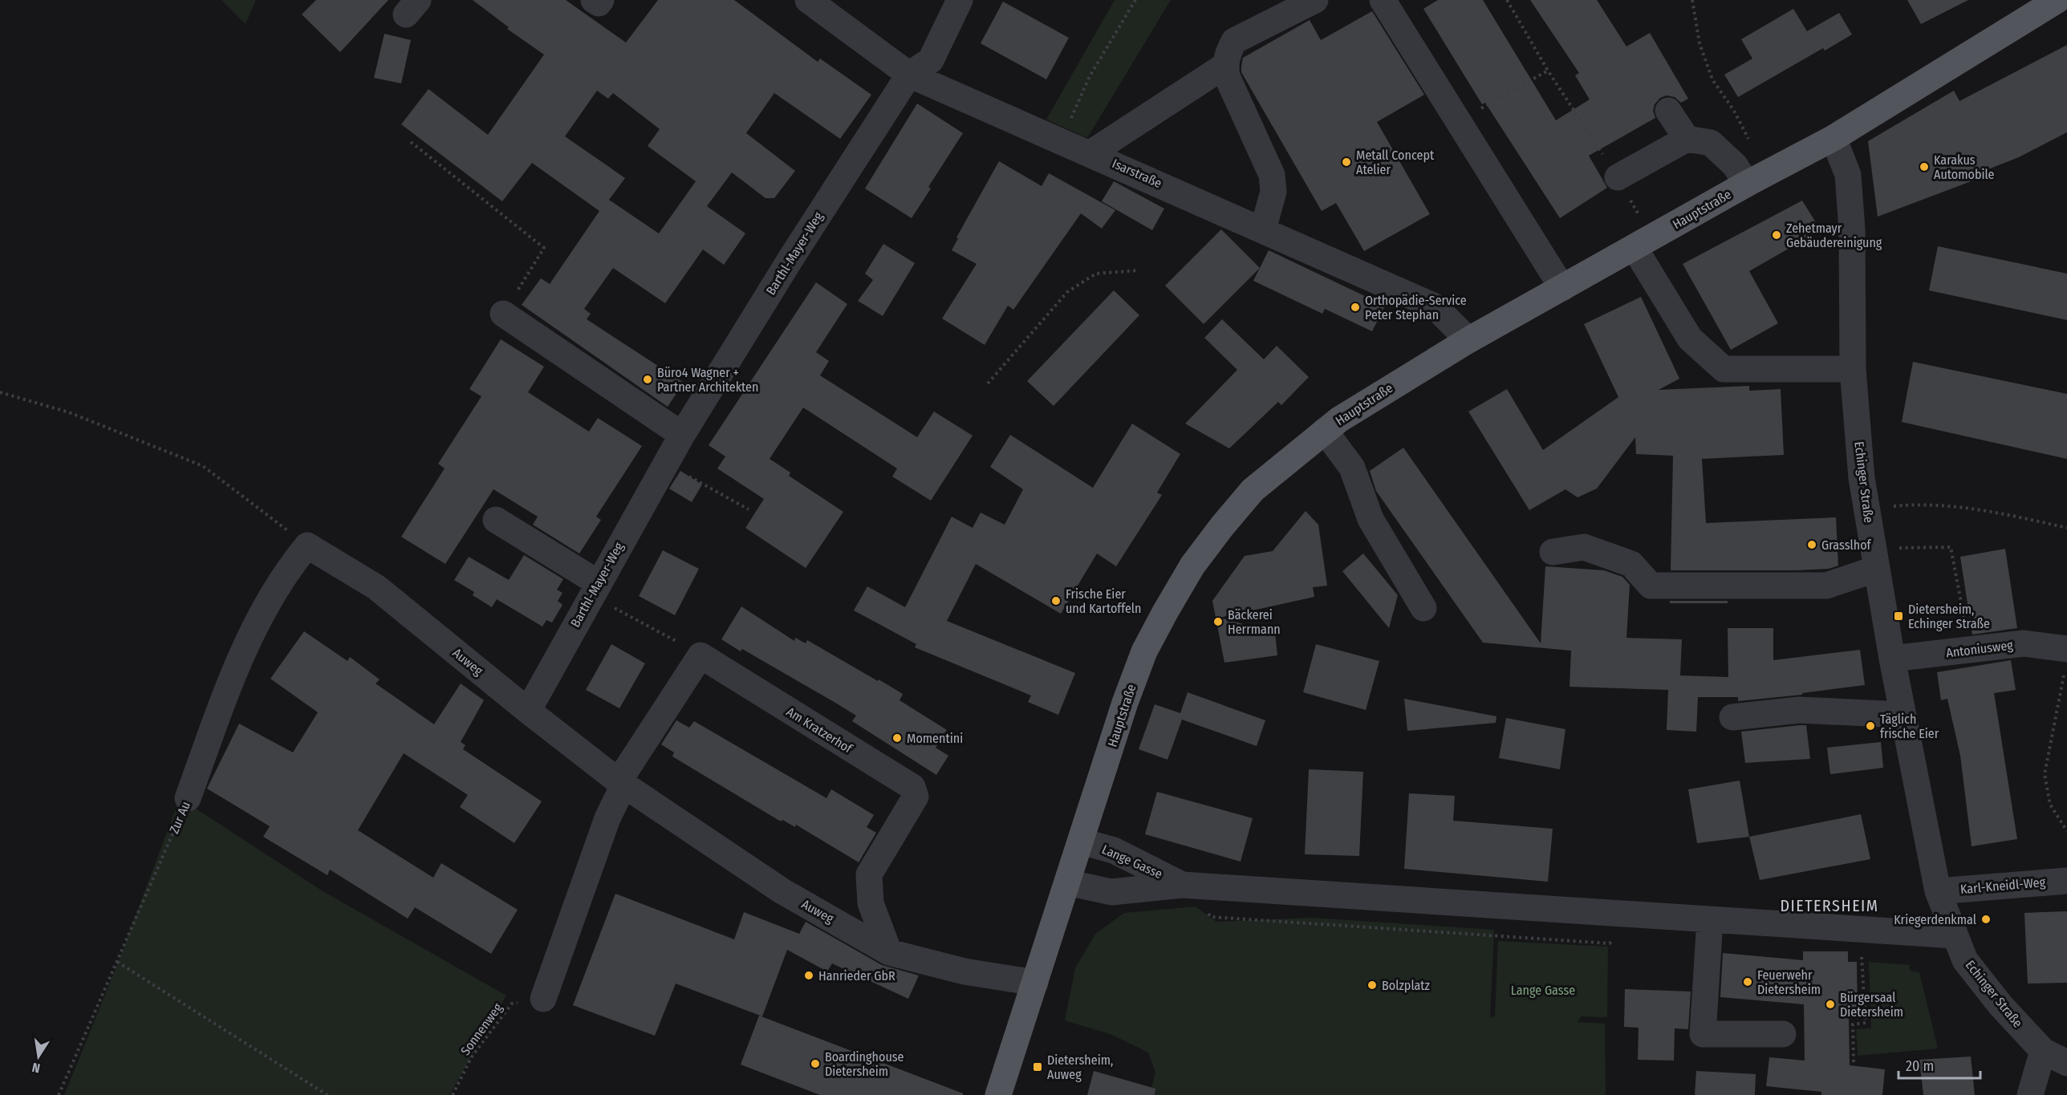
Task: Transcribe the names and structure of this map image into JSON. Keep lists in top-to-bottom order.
{
  "streets": {
    "main road": ["Hauptstraße"],
    "street": [
      "Isarstraße",
      "Barthl-Mayer-Weg",
      "Echinger Straße",
      "Antoniusweg",
      "Auweg",
      "Am Kratzerhof",
      "Zur Au",
      "Lange Gasse",
      "Karl-Kneidl-Weg"
    ],
    "path": ["Sonnenweg"]
  },
  "crossings": [
    ["Isarstraße", "Hauptstraße"],
    ["Isarstraße", "Barthl-Mayer-Weg"],
    ["Hauptstraße", "Echinger Straße"],
    ["Hauptstraße", "Auweg"],
    ["Hauptstraße", "Lange Gasse"],
    ["Barthl-Mayer-Weg", "Auweg"],
    ["Echinger Straße", "Antoniusweg"],
    ["Echinger Straße", "Lange Gasse"],
    ["Echinger Straße", "Karl-Kneidl-Weg"],
    ["Auweg", "Am Kratzerhof"],
    ["Auweg", "Zur Au"]
  ],
  "districts": ["DIETERSHEIM"],
  "parks": ["Lange Gasse"],
  "places": {
    "other": [
      "Metall Concept Atelier",
      "Karakus Automobile",
      "Zehetmayr Gebäudereinigung",
      "Orthopädie-Service Peter Stephan",
      "Büro4 Wagner + Partner Architekten",
      "Grasslhof",
      "Frische Eier und Kartoffeln",
      "Bäckerei Herrmann",
      "Täglich frische Eier",
      "Momentini",
      "Kriegerdenkmal",
      "Hanrieder GbR",
      "Feuerwehr Dietersheim",
      "Bolzplatz",
      "Bürgersaal Dietersheim",
      "Boardinghouse Dietersheim"
    ],
    "transit": ["Dietersheim, Echinger Straße", "Dietersheim, Auweg"]
  },
  "scale_bar": "20 m",
  "north": "bottom"
}
